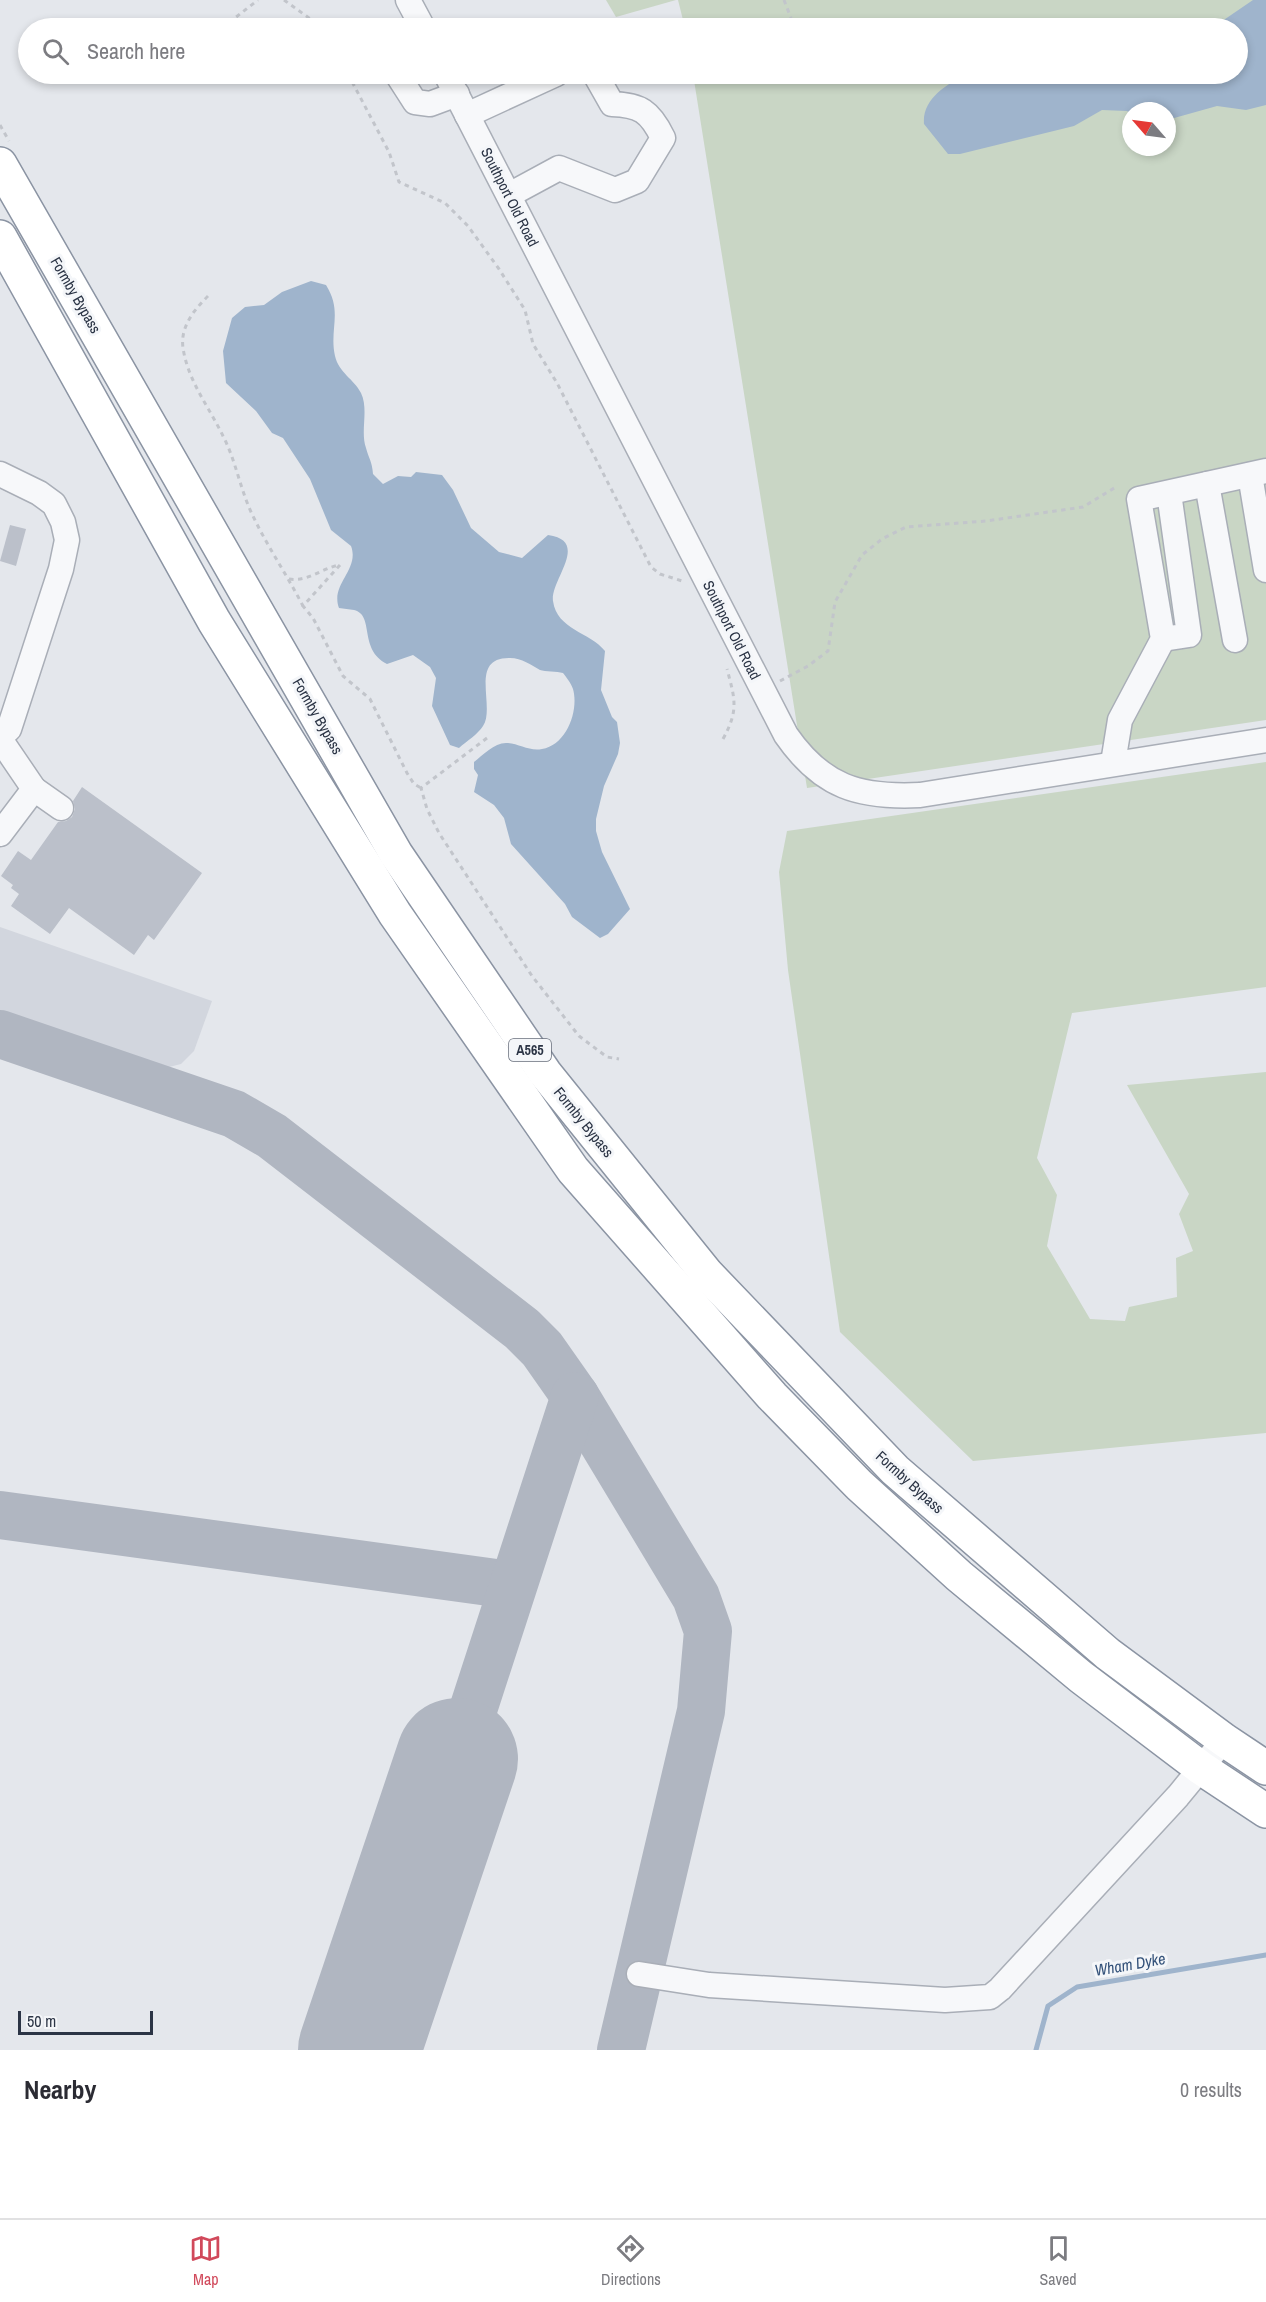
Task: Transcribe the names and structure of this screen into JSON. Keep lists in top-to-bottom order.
{
  "streets": {
    "highway": ["Formby Bypass", "A565"],
    "street": ["Southport Old Road"]
  },
  "water": ["Wham Dyke"],
  "scale_bar": "50 m",
  "north": "top left",
  "page": {
    "search": "Search here",
    "scale": "50 m",
    "heading": ["Nearby", "0 results"],
    "nav": ["Map", "Directions", "Saved"]
  }
}
